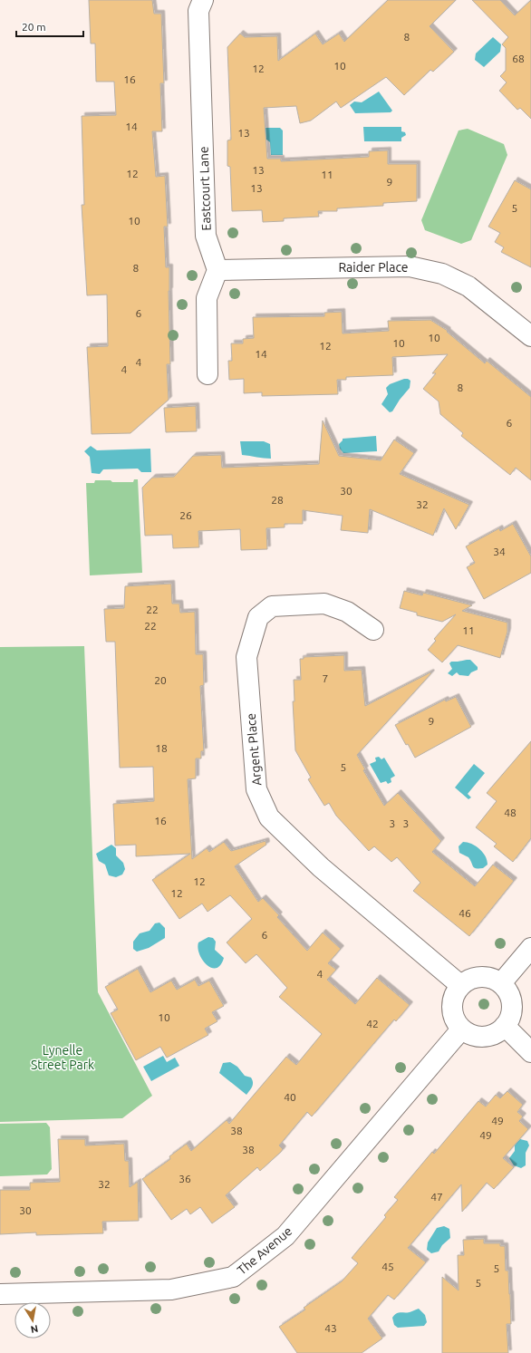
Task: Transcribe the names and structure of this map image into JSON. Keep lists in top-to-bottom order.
{
  "streets": {
    "street": [
      "Eastcourt Lane",
      "Raider Place",
      "Argent Place",
      "The Avenue"
    ]
  },
  "crossings": [
    ["Eastcourt Lane", "Raider Place"],
    ["Argent Place", "The Avenue"]
  ],
  "parks": ["Lynelle Street Park"],
  "house_numbers": [
    "8",
    "68",
    "10",
    "12",
    "16",
    "14",
    "13",
    "13",
    "12",
    "11",
    "9",
    "13",
    "5",
    "10",
    "8",
    "6",
    "10",
    "10",
    "12",
    "14",
    "4",
    "4",
    "8",
    "6",
    "30",
    "28",
    "32",
    "26",
    "34",
    "22",
    "22",
    "11",
    "7",
    "20",
    "9",
    "18",
    "5",
    "48",
    "16",
    "3",
    "3",
    "12",
    "12",
    "46",
    "6",
    "4",
    "10",
    "42",
    "40",
    "49",
    "38",
    "49",
    "38",
    "36",
    "32",
    "47",
    "30",
    "45",
    "5",
    "5",
    "43"
  ],
  "scale_bar": "20 m",
  "north": "bottom"
}
